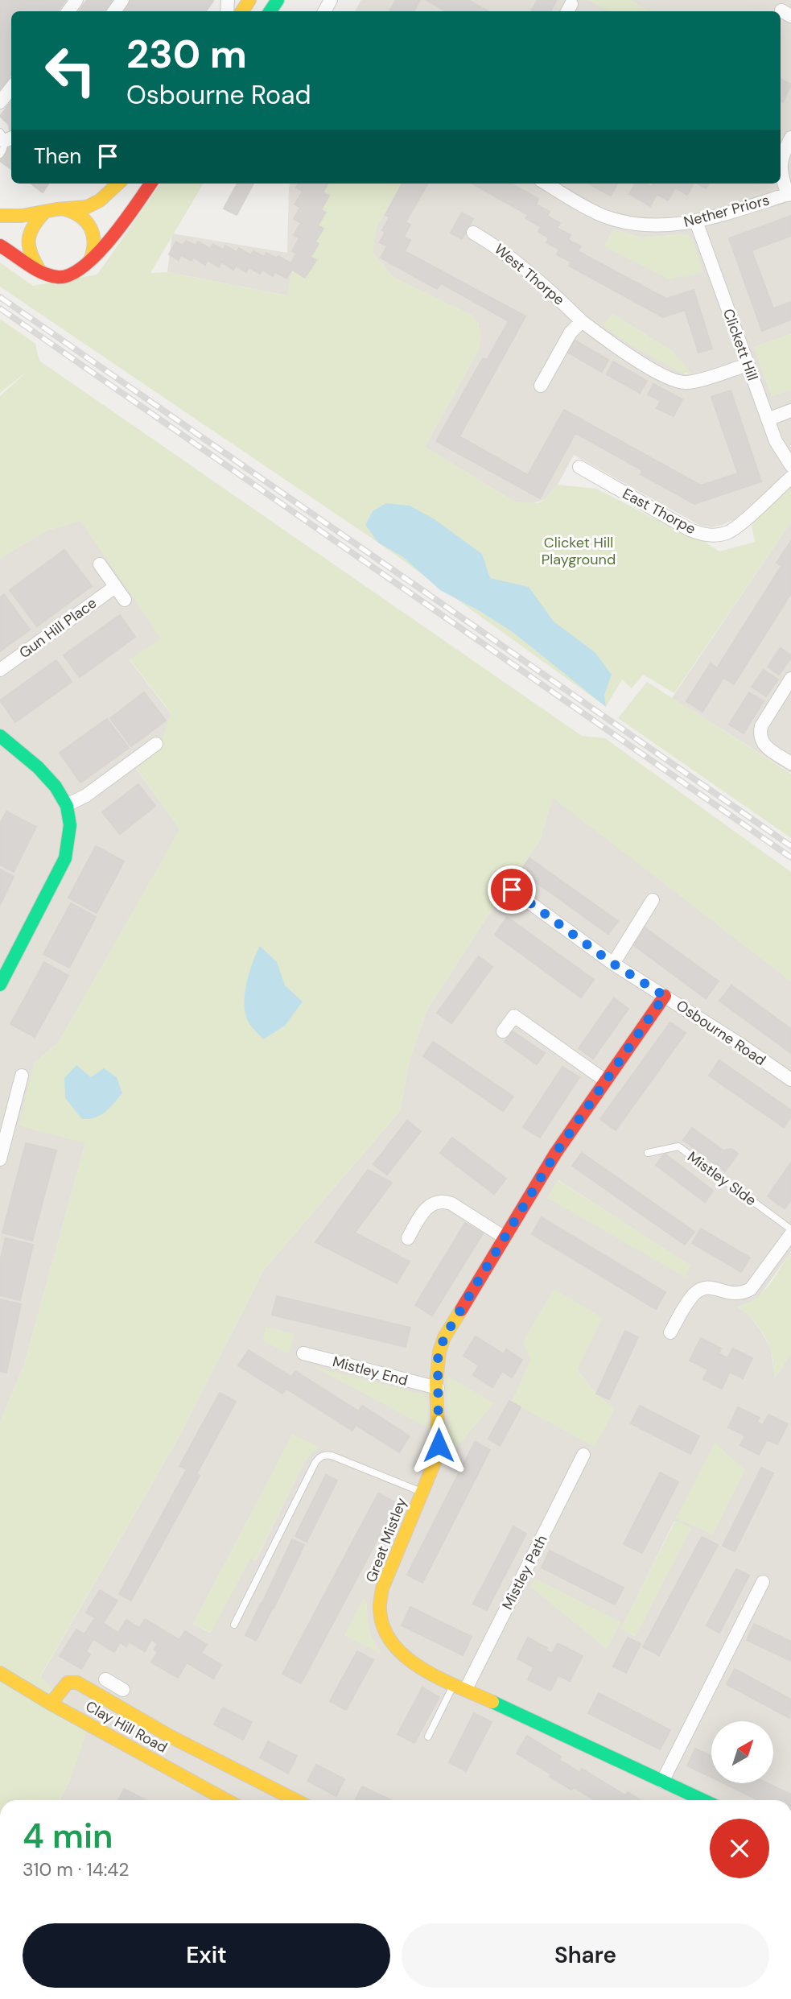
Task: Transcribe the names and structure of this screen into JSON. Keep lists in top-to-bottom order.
{
  "streets": {
    "street": [
      "Nether Priors",
      "West Thorpe",
      "Clickett Hill",
      "East Thorpe",
      "Gun Hill Place",
      "Osbourne Road",
      "Mistley End",
      "Great Mistley",
      "Mistley Path",
      "Clay Hill Road"
    ],
    "lane": ["Mistley SIde"]
  },
  "crossings": [
    ["Nether Priors", "Clickett Hill"],
    ["West Thorpe", "Clickett Hill"],
    ["Osbourne Road", "Great Mistley"],
    ["Mistley End", "Great Mistley"],
    ["Great Mistley", "Mistley Path"]
  ],
  "parks": ["Clicket Hill Playground"],
  "north": "top right",
  "page": {
    "turn": ["230 m", "Osbourne Road"],
    "then": "Then",
    "heading": ["4 min", "310 m · 14:42"],
    "buttons": ["Exit", "Share"]
  }
}
